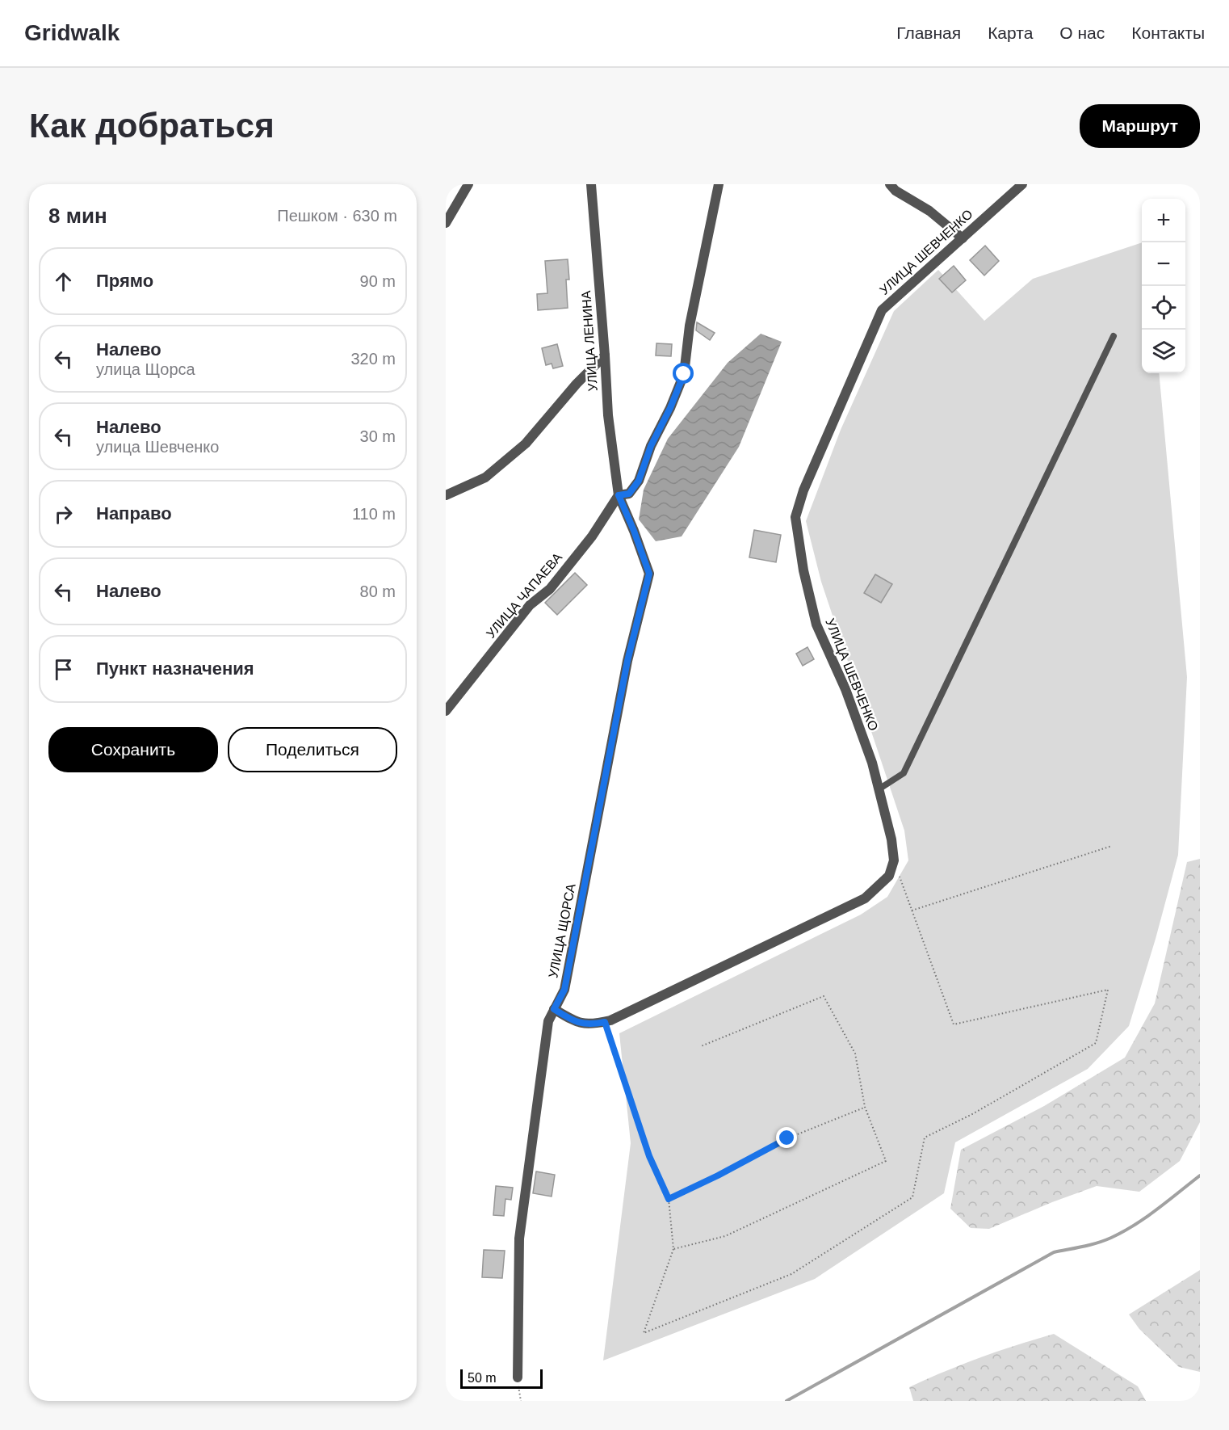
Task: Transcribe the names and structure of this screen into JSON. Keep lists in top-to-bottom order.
{
  "streets": {
    "street": [
      "УЛИЦА ШЕВЧЕНКО",
      "УЛИЦА ЛЕНИНА",
      "УЛИЦА ЧАПАЕВА",
      "УЛИЦА ЩОРСА"
    ]
  },
  "crossings": [
    ["УЛИЦА ЛЕНИНА", "УЛИЦА ЧАПАЕВА"],
    ["УЛИЦА ЛЕНИНА", "УЛИЦА ЩОРСА"],
    ["УЛИЦА ЧАПАЕВА", "УЛИЦА ЩОРСА"]
  ],
  "scale_bar": "50 m",
  "page": {
    "header": "Gridwalk",
    "nav": [
      "Главная",
      "Карта",
      "О нас",
      "Контакты"
    ],
    "buttons": [
      "Маршрут",
      ["Сохранить", "Поделиться"]
    ],
    "title": "Как добраться",
    "heading": ["8 мин", "Пешком · 630 m"],
    "map_buttons": ["+", "−"],
    "list": [
      ["Прямо", "90 m"],
      ["Налево", "улица Щорса", "320 m"],
      ["Налево", "улица Шевченко", "30 m"],
      ["Направо", "110 m"],
      ["Налево", "80 m"],
      "Пункт назначения"
    ],
    "scale": "50 m"
  }
}
